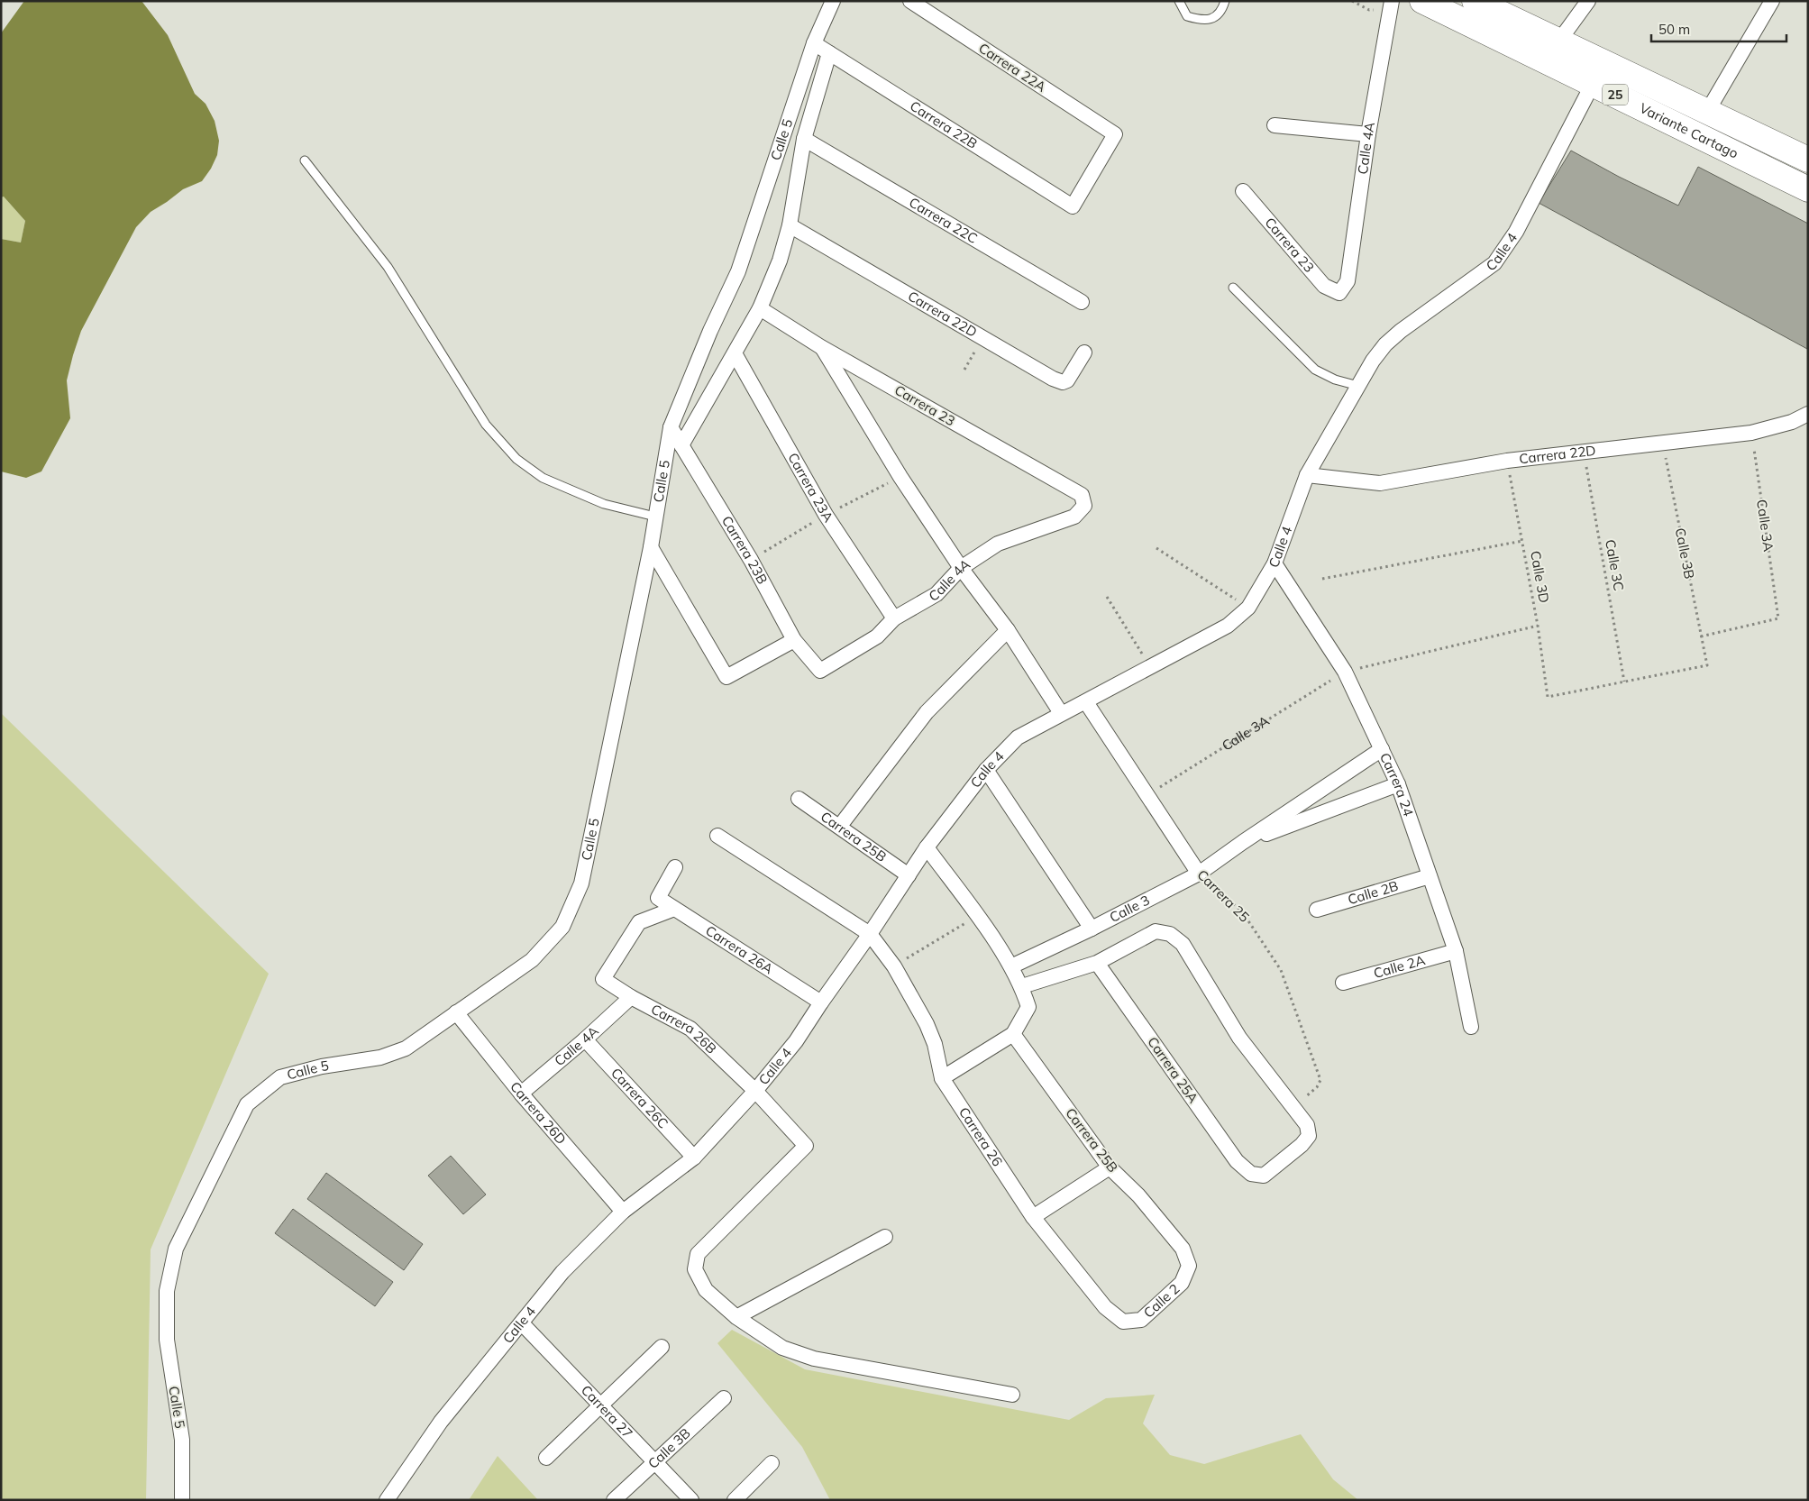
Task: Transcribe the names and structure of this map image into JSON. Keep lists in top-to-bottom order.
{
  "streets": {
    "highway": ["25", "Variante Cartago"],
    "street": [
      "Carrera 22A",
      "Carrera 22B",
      "Calle 5",
      "Calle 4A",
      "Carrera 22C",
      "Carrera 23",
      "Calle 4",
      "Carrera 22D",
      "Carrera 23A",
      "Carrera 23B",
      "Calle 3B",
      "Carrera 24",
      "Carrera 25B",
      "Calle 2B",
      "Carrera 25",
      "Calle 3",
      "Carrera 26A",
      "Calle 2A",
      "Carrera 26B",
      "Carrera 25A",
      "Carrera 26C",
      "Carrera 26D",
      "Carrera 26",
      "Calle 2",
      "Carrera 27"
    ],
    "path": ["Calle 3A", "Calle 3C", "Calle 3D"]
  },
  "crossings": [
    ["Carrera 22A", "Carrera 22B"],
    ["Carrera 22B", "Calle 5"],
    ["Variante Cartago", "Calle 4"],
    ["Calle 5", "Carrera 23B"],
    ["Calle 5", "Carrera 26D"],
    ["Calle 4A", "Carrera 23"],
    ["Calle 4A", "Carrera 23A"],
    ["Calle 4A", "Carrera 23B"],
    ["Calle 4A", "Carrera 26B"],
    ["Calle 4A", "Carrera 26C"],
    ["Calle 4A", "Carrera 26D"],
    ["Calle 4", "Carrera 22D"],
    ["Calle 4", "Carrera 24"],
    ["Calle 4", "Carrera 25B"],
    ["Calle 4", "Carrera 25"],
    ["Calle 4", "Carrera 26A"],
    ["Calle 4", "Carrera 26B"],
    ["Calle 4", "Carrera 26C"],
    ["Calle 4", "Carrera 26D"],
    ["Calle 4", "Carrera 26"],
    ["Calle 4", "Carrera 27"],
    ["Carrera 22D", "Calle 3A"],
    ["Carrera 22D", "Calle 3B"],
    ["Carrera 22D", "Calle 3C"],
    ["Carrera 22D", "Calle 3D"],
    ["Calle 3A", "Calle 3B"],
    ["Calle 3A", "Calle 3D"],
    ["Calle 3A", "Carrera 24"],
    ["Calle 3A", "Carrera 25"],
    ["Calle 3B", "Calle 3C"],
    ["Calle 3B", "Calle 3D"],
    ["Calle 3B", "Carrera 27"],
    ["Calle 3C", "Calle 3D"],
    ["Carrera 24", "Calle 2B"],
    ["Carrera 24", "Calle 3"],
    ["Carrera 24", "Calle 2A"],
    ["Carrera 25B", "Calle 2"],
    ["Carrera 25", "Calle 3"],
    ["Carrera 25", "Carrera 25A"],
    ["Carrera 26A", "Carrera 26B"],
    ["Carrera 26", "Calle 2"]
  ],
  "scale_bar": "50 m"
}
